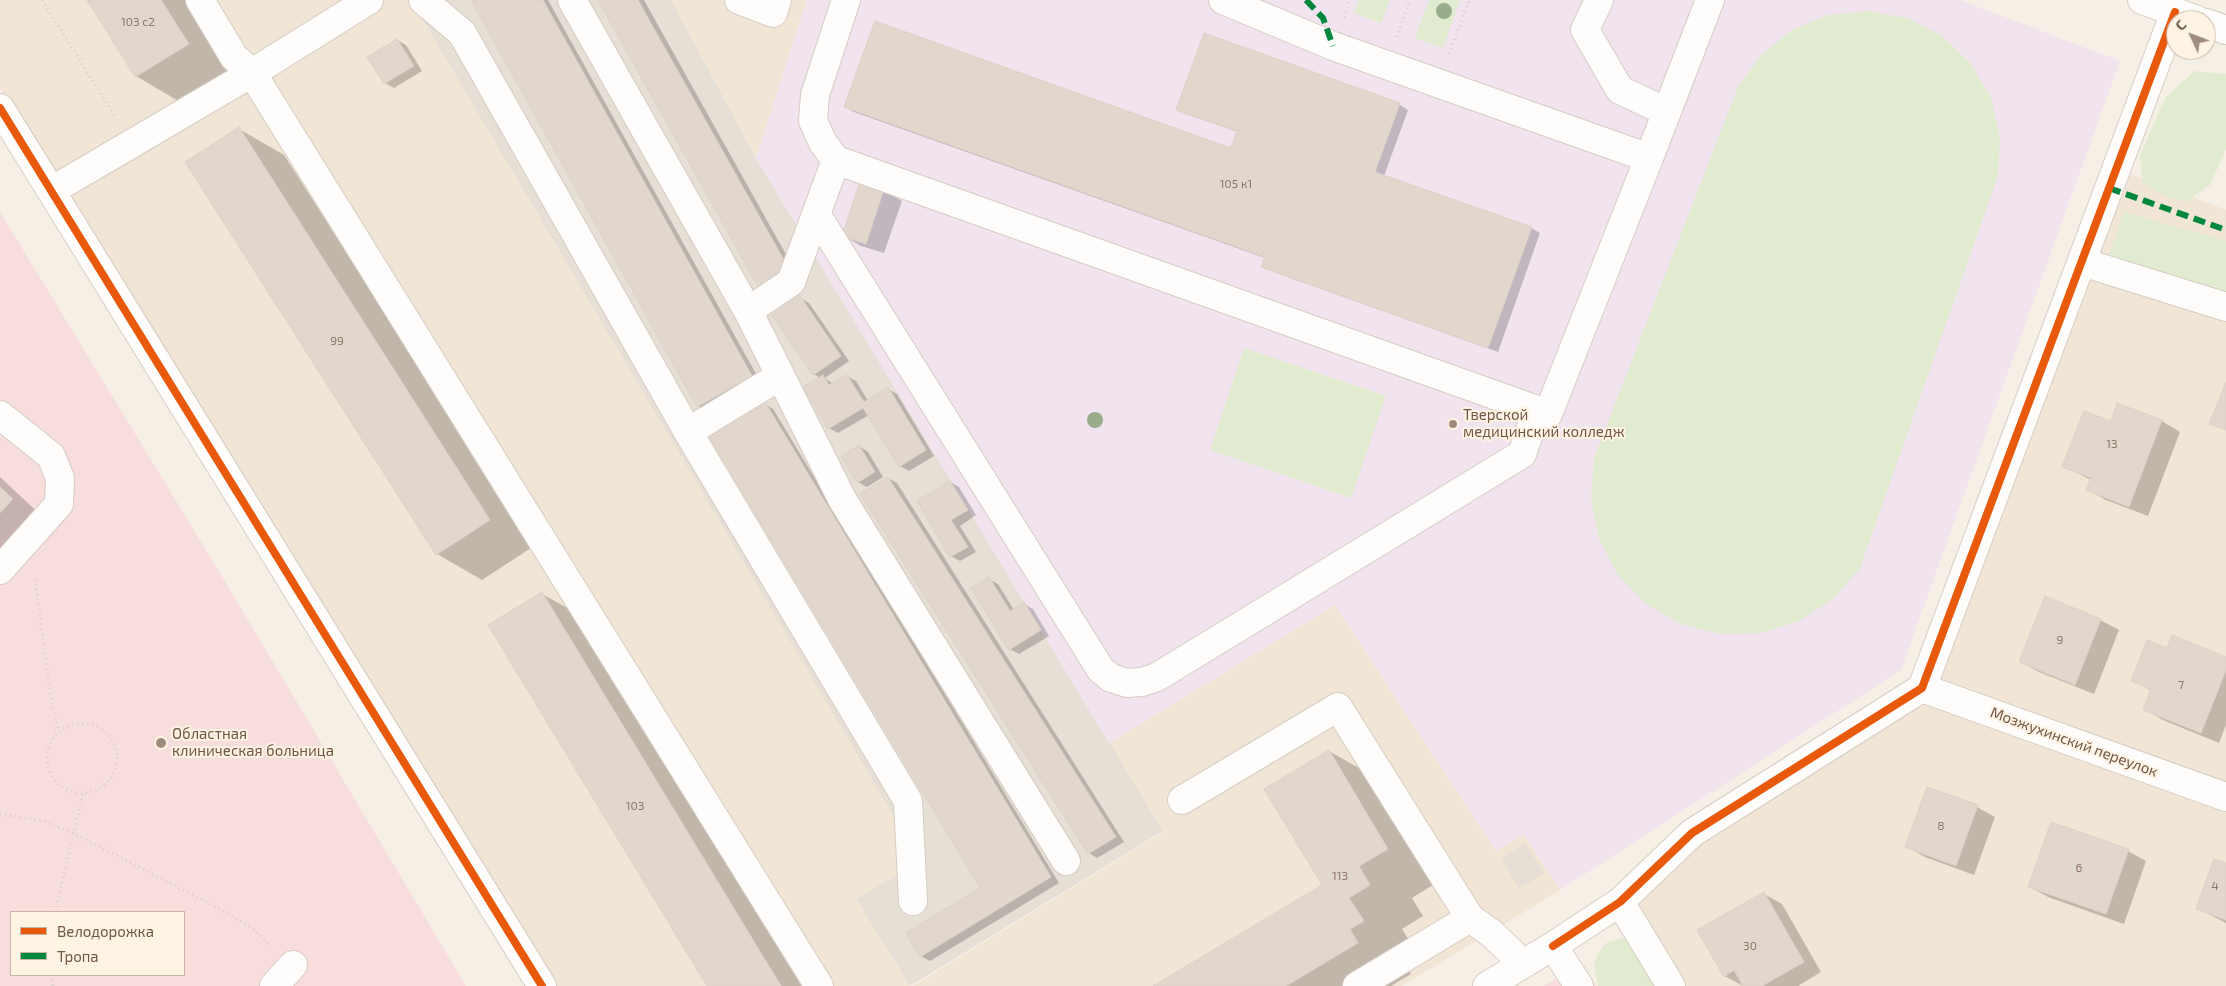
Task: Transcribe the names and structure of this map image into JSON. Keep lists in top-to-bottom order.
{
  "streets": {
    "street": ["Мозжухинский переулок"]
  },
  "places": ["Тверской медицинский колледж", "Областная клиническая больница"],
  "house_numbers": [
    "103 с2",
    "105 к1",
    "99",
    "13",
    "9",
    "7",
    "103",
    "8",
    "6",
    "113",
    "4",
    "30"
  ],
  "legend": ["Велодорожка", "Тропа"],
  "north": "top left"
}
